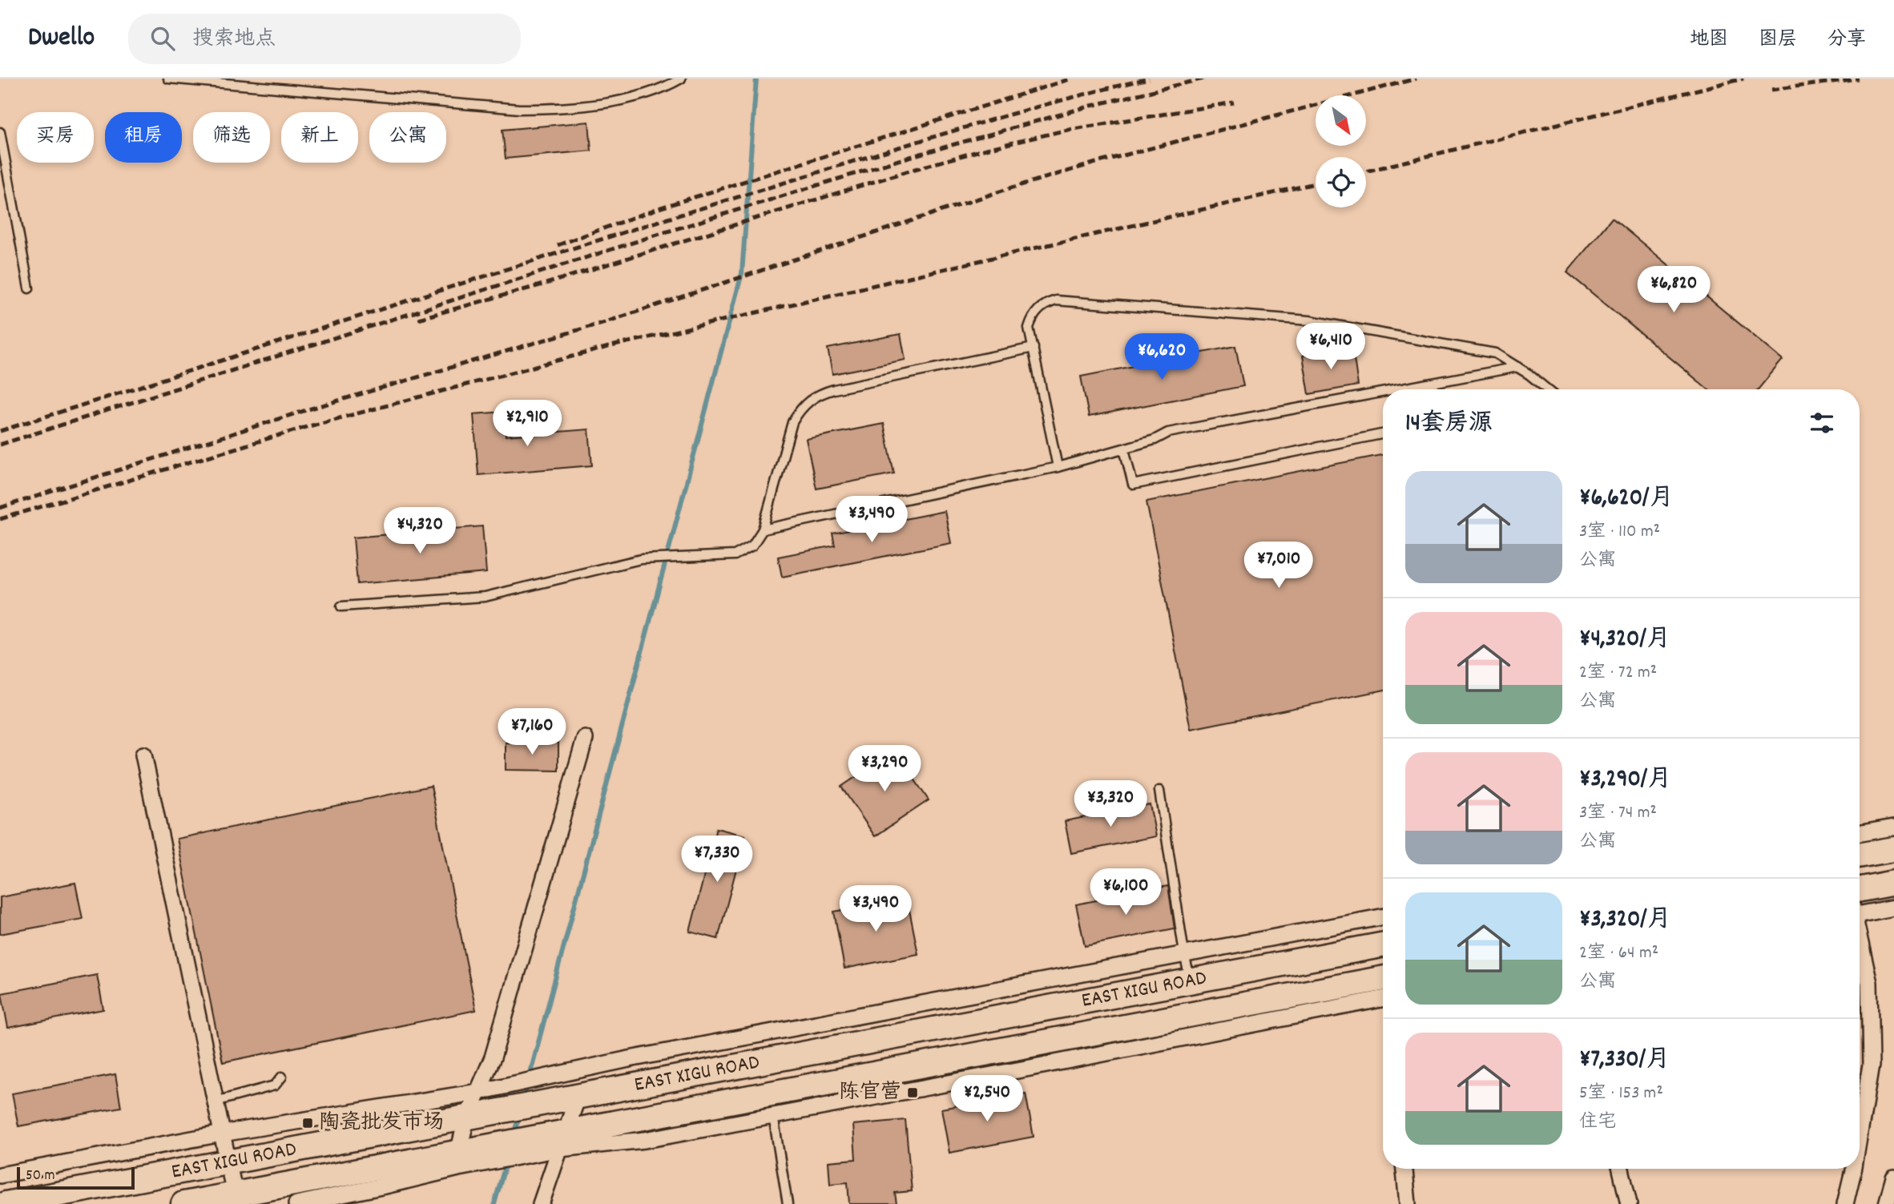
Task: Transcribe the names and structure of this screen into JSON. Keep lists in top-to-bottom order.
{
  "streets": {
    "main road": ["EAST XIGU ROAD"]
  },
  "places": {
    "transit": ["陈官营", "陶瓷批发市场"]
  },
  "scale_bar": "50 m",
  "north": "bottom right",
  "page": {
    "header": "Dwello",
    "search": "搜索地点",
    "nav": ["地图", "图层", "分享"],
    "chip": [
      "买房",
      "租房",
      "筛选",
      "新上",
      "公寓"
    ],
    "price": [
      "¥6,820",
      "¥6,410",
      "¥6,620",
      "¥2,910",
      "¥3,490",
      "¥4,320",
      "¥7,010",
      "¥7,160",
      "¥3,290",
      "¥3,320",
      "¥7,330",
      "¥6,100",
      "¥3,490",
      "¥2,540"
    ],
    "heading": "14套房源",
    "list": [
      {
        "name": "¥6,620/月",
        "note": "3室 · 110 m² · 公寓"
      },
      {
        "name": "¥4,320/月",
        "note": "2室 · 72 m² · 公寓"
      },
      {
        "name": "¥3,290/月",
        "note": "3室 · 74 m² · 公寓"
      },
      {
        "name": "¥3,320/月",
        "note": "2室 · 64 m² · 公寓"
      },
      {
        "name": "¥7,330/月",
        "note": "5室 · 153 m² · 住宅"
      }
    ],
    "scale": "50 m"
  }
}
